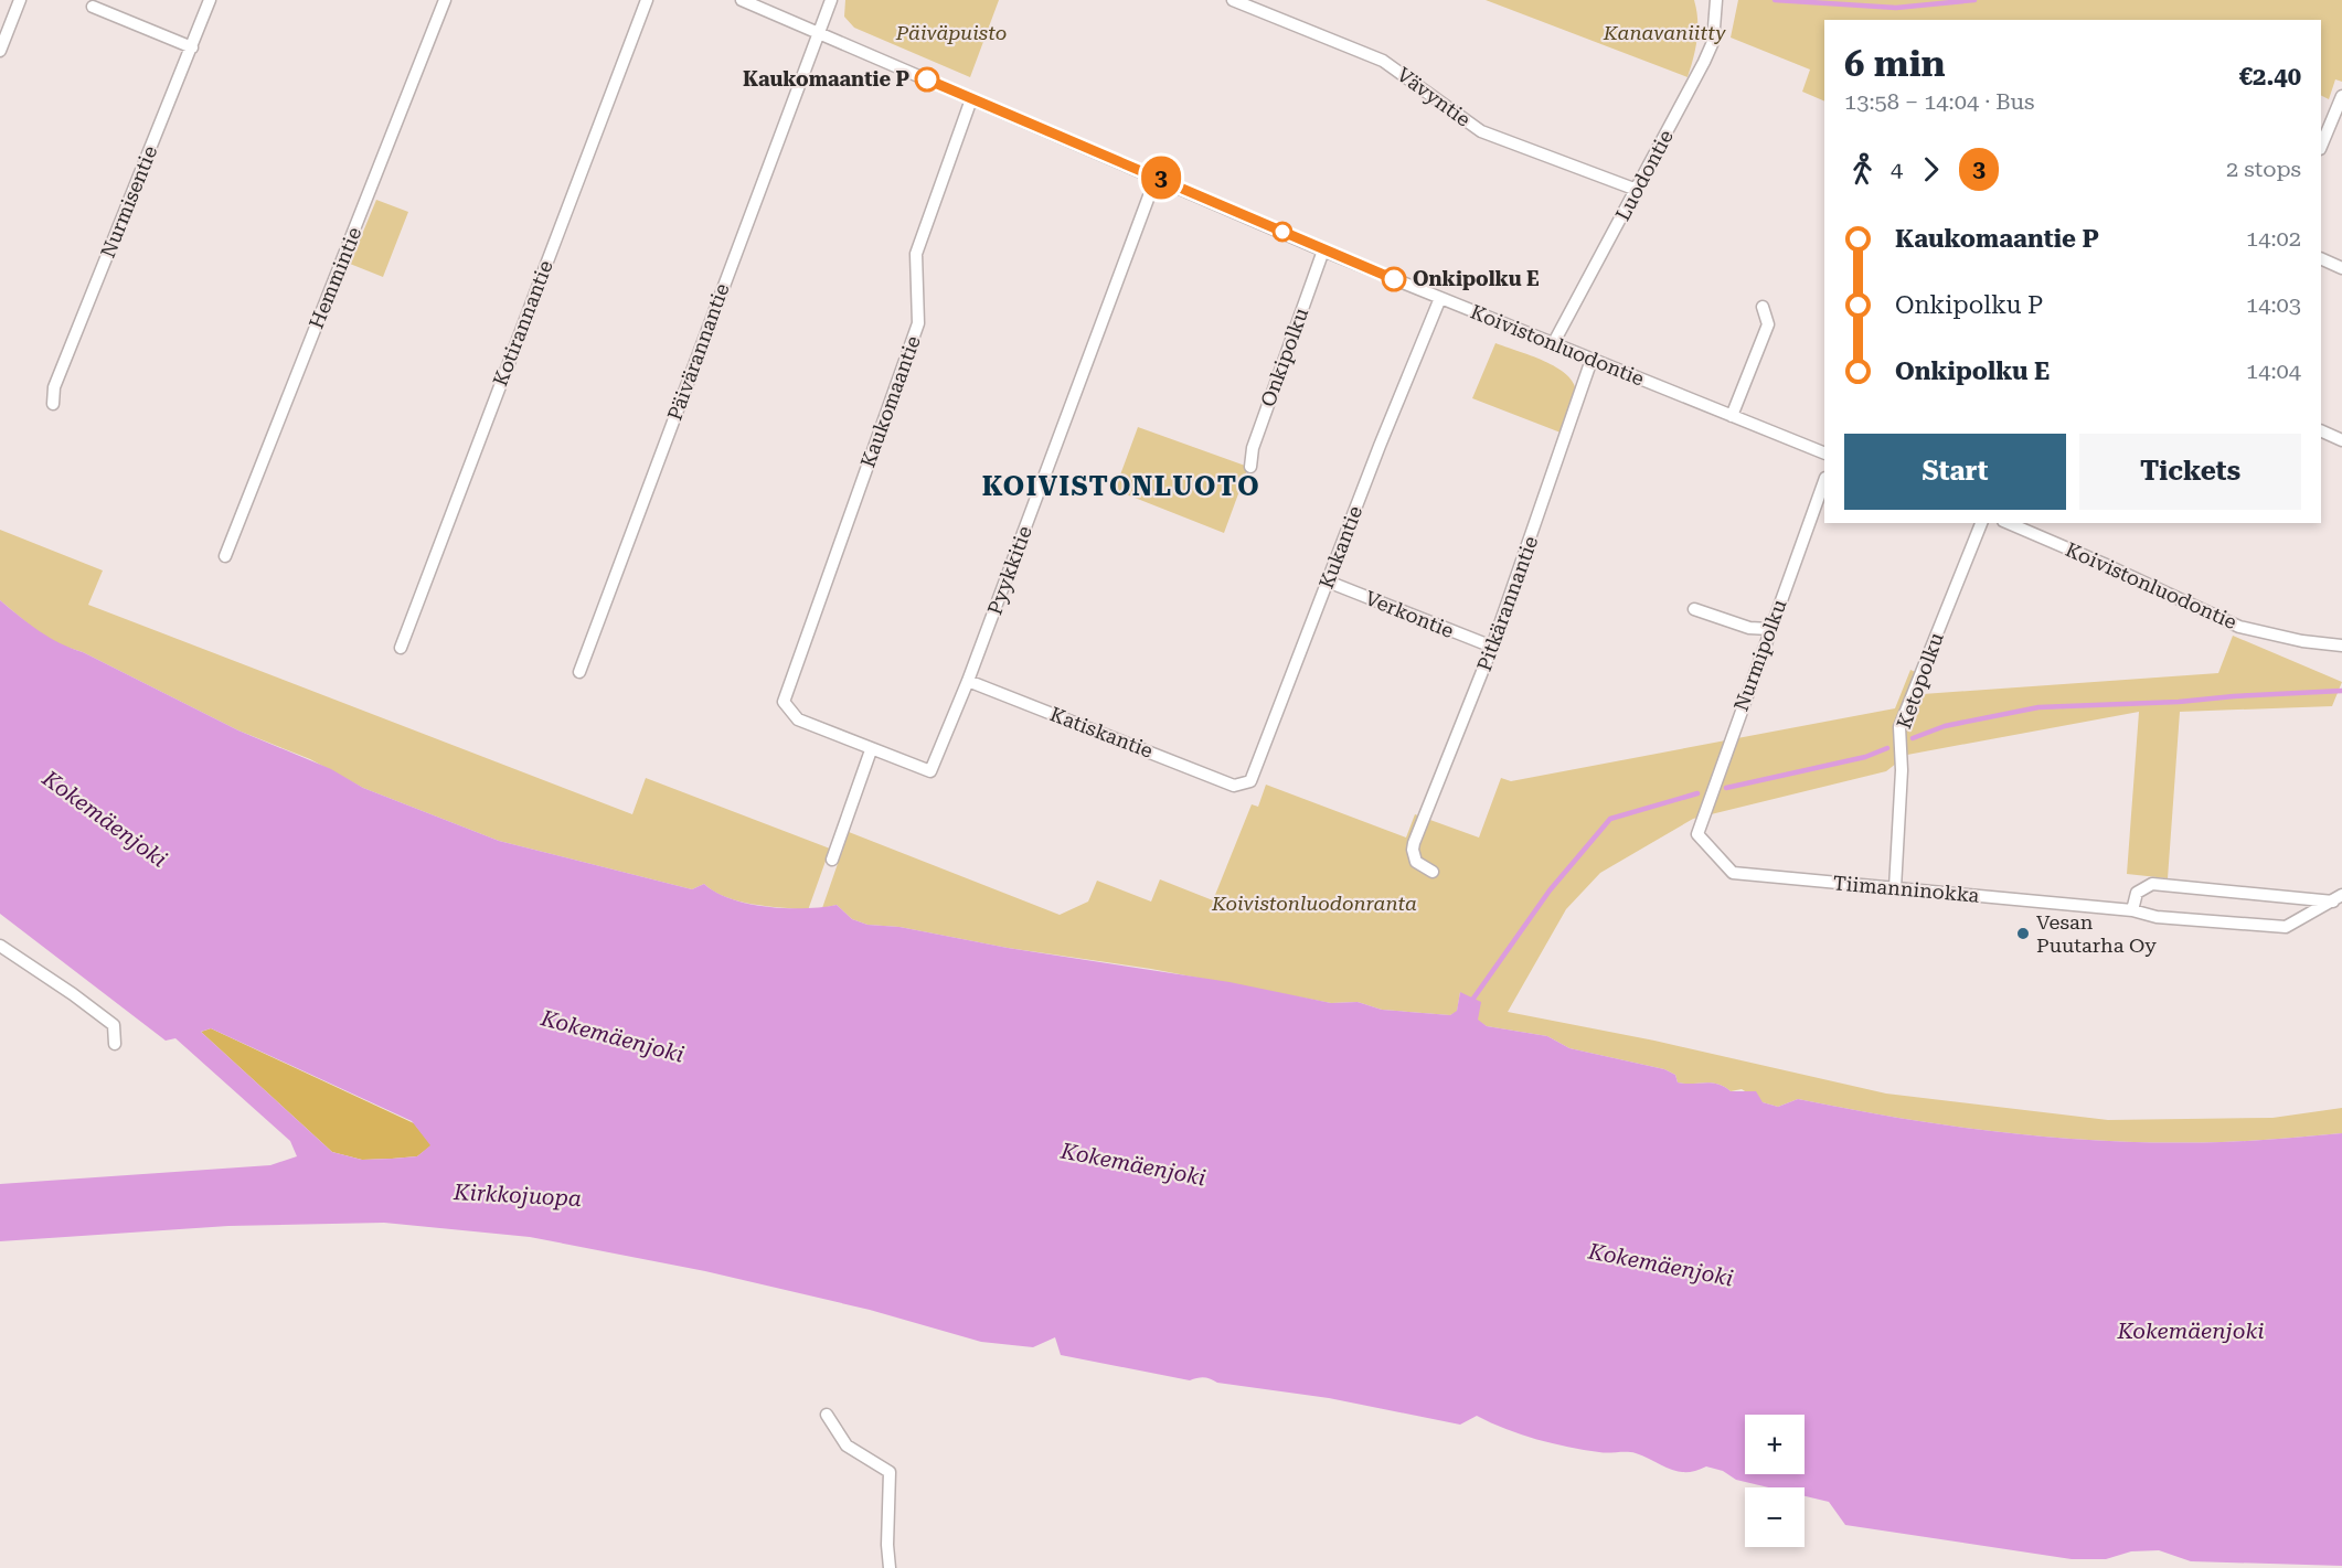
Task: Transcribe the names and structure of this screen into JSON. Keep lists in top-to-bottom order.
{
  "streets": {
    "street": [
      "Vävyntie",
      "Luodontie",
      "Nurmisentie",
      "Hemmintie",
      "Kotirannantie",
      "Koivistonluodontie",
      "Päivärannantie",
      "Onkipolku",
      "Kaukomaantie",
      "Kukantie",
      "Pyykkitie",
      "Pitkärannantie",
      "Verkontie",
      "Nurmipolku",
      "Ketopolku",
      "Katiskantie",
      "Tiimanninokka"
    ]
  },
  "crossings": [
    ["Vävyntie", "Luodontie"],
    ["Luodontie", "Koivistonluodontie"],
    ["Koivistonluodontie", "Päivärannantie"],
    ["Koivistonluodontie", "Onkipolku"],
    ["Koivistonluodontie", "Kaukomaantie"],
    ["Koivistonluodontie", "Kukantie"],
    ["Koivistonluodontie", "Pyykkitie"],
    ["Koivistonluodontie", "Pitkärannantie"],
    ["Kaukomaantie", "Pyykkitie"],
    ["Kukantie", "Verkontie"],
    ["Kukantie", "Katiskantie"],
    ["Pyykkitie", "Katiskantie"],
    ["Pitkärannantie", "Verkontie"],
    ["Nurmipolku", "Tiimanninokka"],
    ["Ketopolku", "Tiimanninokka"]
  ],
  "districts": ["KOIVISTONLUOTO"],
  "water": ["Kokemäenjoki", "Kirkkojuopa"],
  "parks": ["Päiväpuisto", "Kanavaniitty", "Koivistonluodonranta"],
  "places": ["Kaukomaantie P", "Onkipolku E", "Vesan Puutarha Oy"],
  "lines": ["bus line 3"],
  "page": {
    "on_map": "3",
    "heading": ["6 min", "13:58 – 14:04 · Bus", "€2.40"],
    "legs": ["4", "3", "2 stops"],
    "list": [
      {
        "name": "Kaukomaantie P",
        "value": "14:02"
      },
      {
        "name": "Onkipolku P",
        "value": "14:03"
      },
      {
        "name": "Onkipolku E",
        "value": "14:04"
      }
    ],
    "buttons": ["Start", "Tickets"],
    "map_buttons": ["+", "−"]
  }
}
